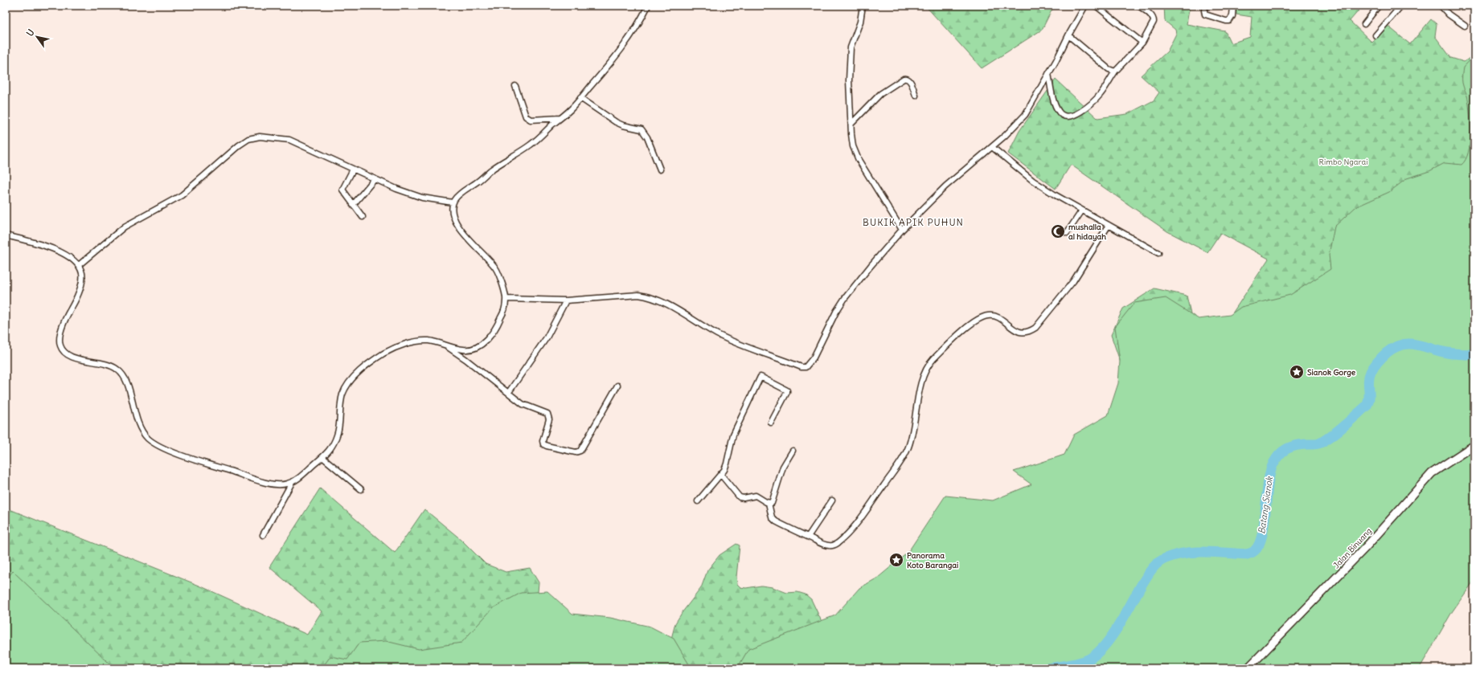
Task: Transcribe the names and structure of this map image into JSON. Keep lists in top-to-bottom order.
{
  "streets": {
    "main road": ["Jalan Binuang"]
  },
  "districts": ["BUKIK APIK PUHUN"],
  "water": ["Batang Sianok"],
  "parks": ["Rimbo Ngarai"],
  "places": {
    "mosque": ["mushalla al hidayah"],
    "place": ["Sianok Gorge", "Panorama Koto Barangai"]
  },
  "north": "top left"
}
